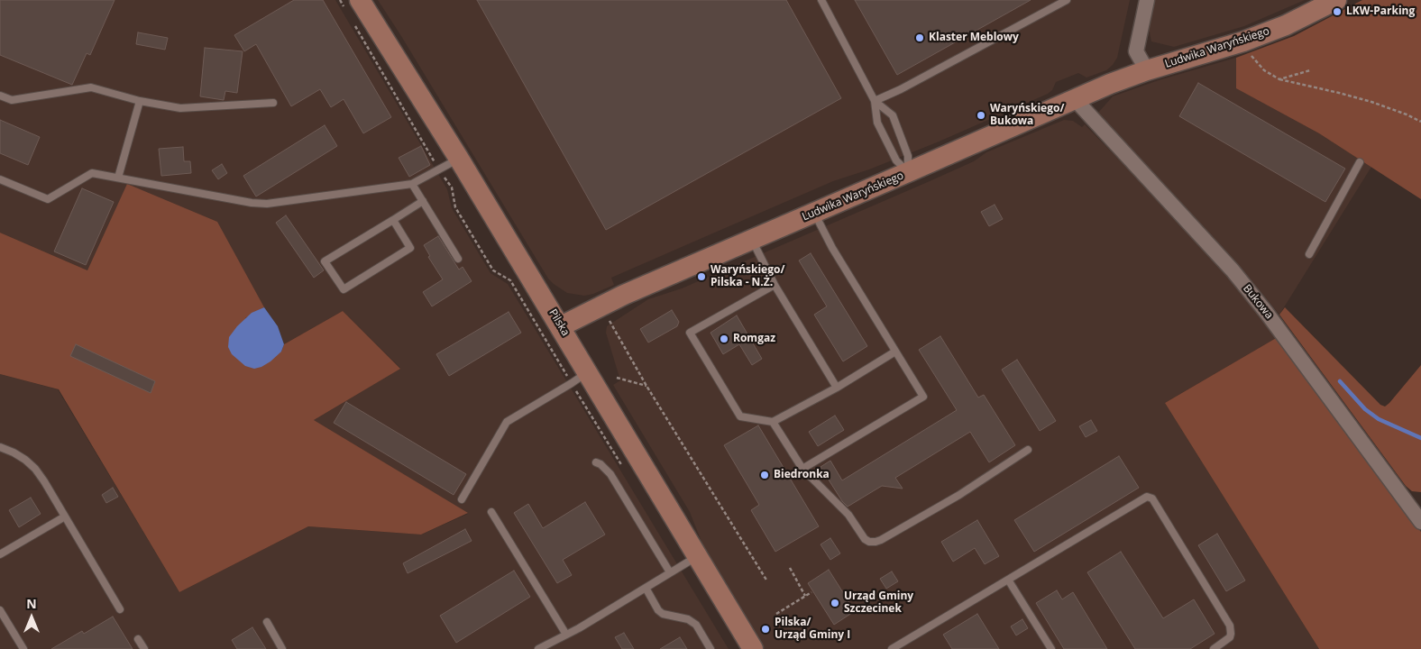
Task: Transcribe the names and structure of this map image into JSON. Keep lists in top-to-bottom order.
{
  "streets": {
    "street": ["Ludwika Waryńskiego", "Bukowa", "Pilska"]
  },
  "crossings": [
    ["Ludwika Waryńskiego", "Bukowa"],
    ["Ludwika Waryńskiego", "Pilska"]
  ],
  "places": [
    "LKW-Parking",
    "Klaster Meblowy",
    "Waryńskiego/ Bukowa",
    "Waryńskiego/ Pilska - N.Ż.",
    "Romgaz",
    "Biedronka",
    "Urząd Gminy Szczecinek",
    "Pilska/ Urząd Gminy I"
  ],
  "north": "top"
}
